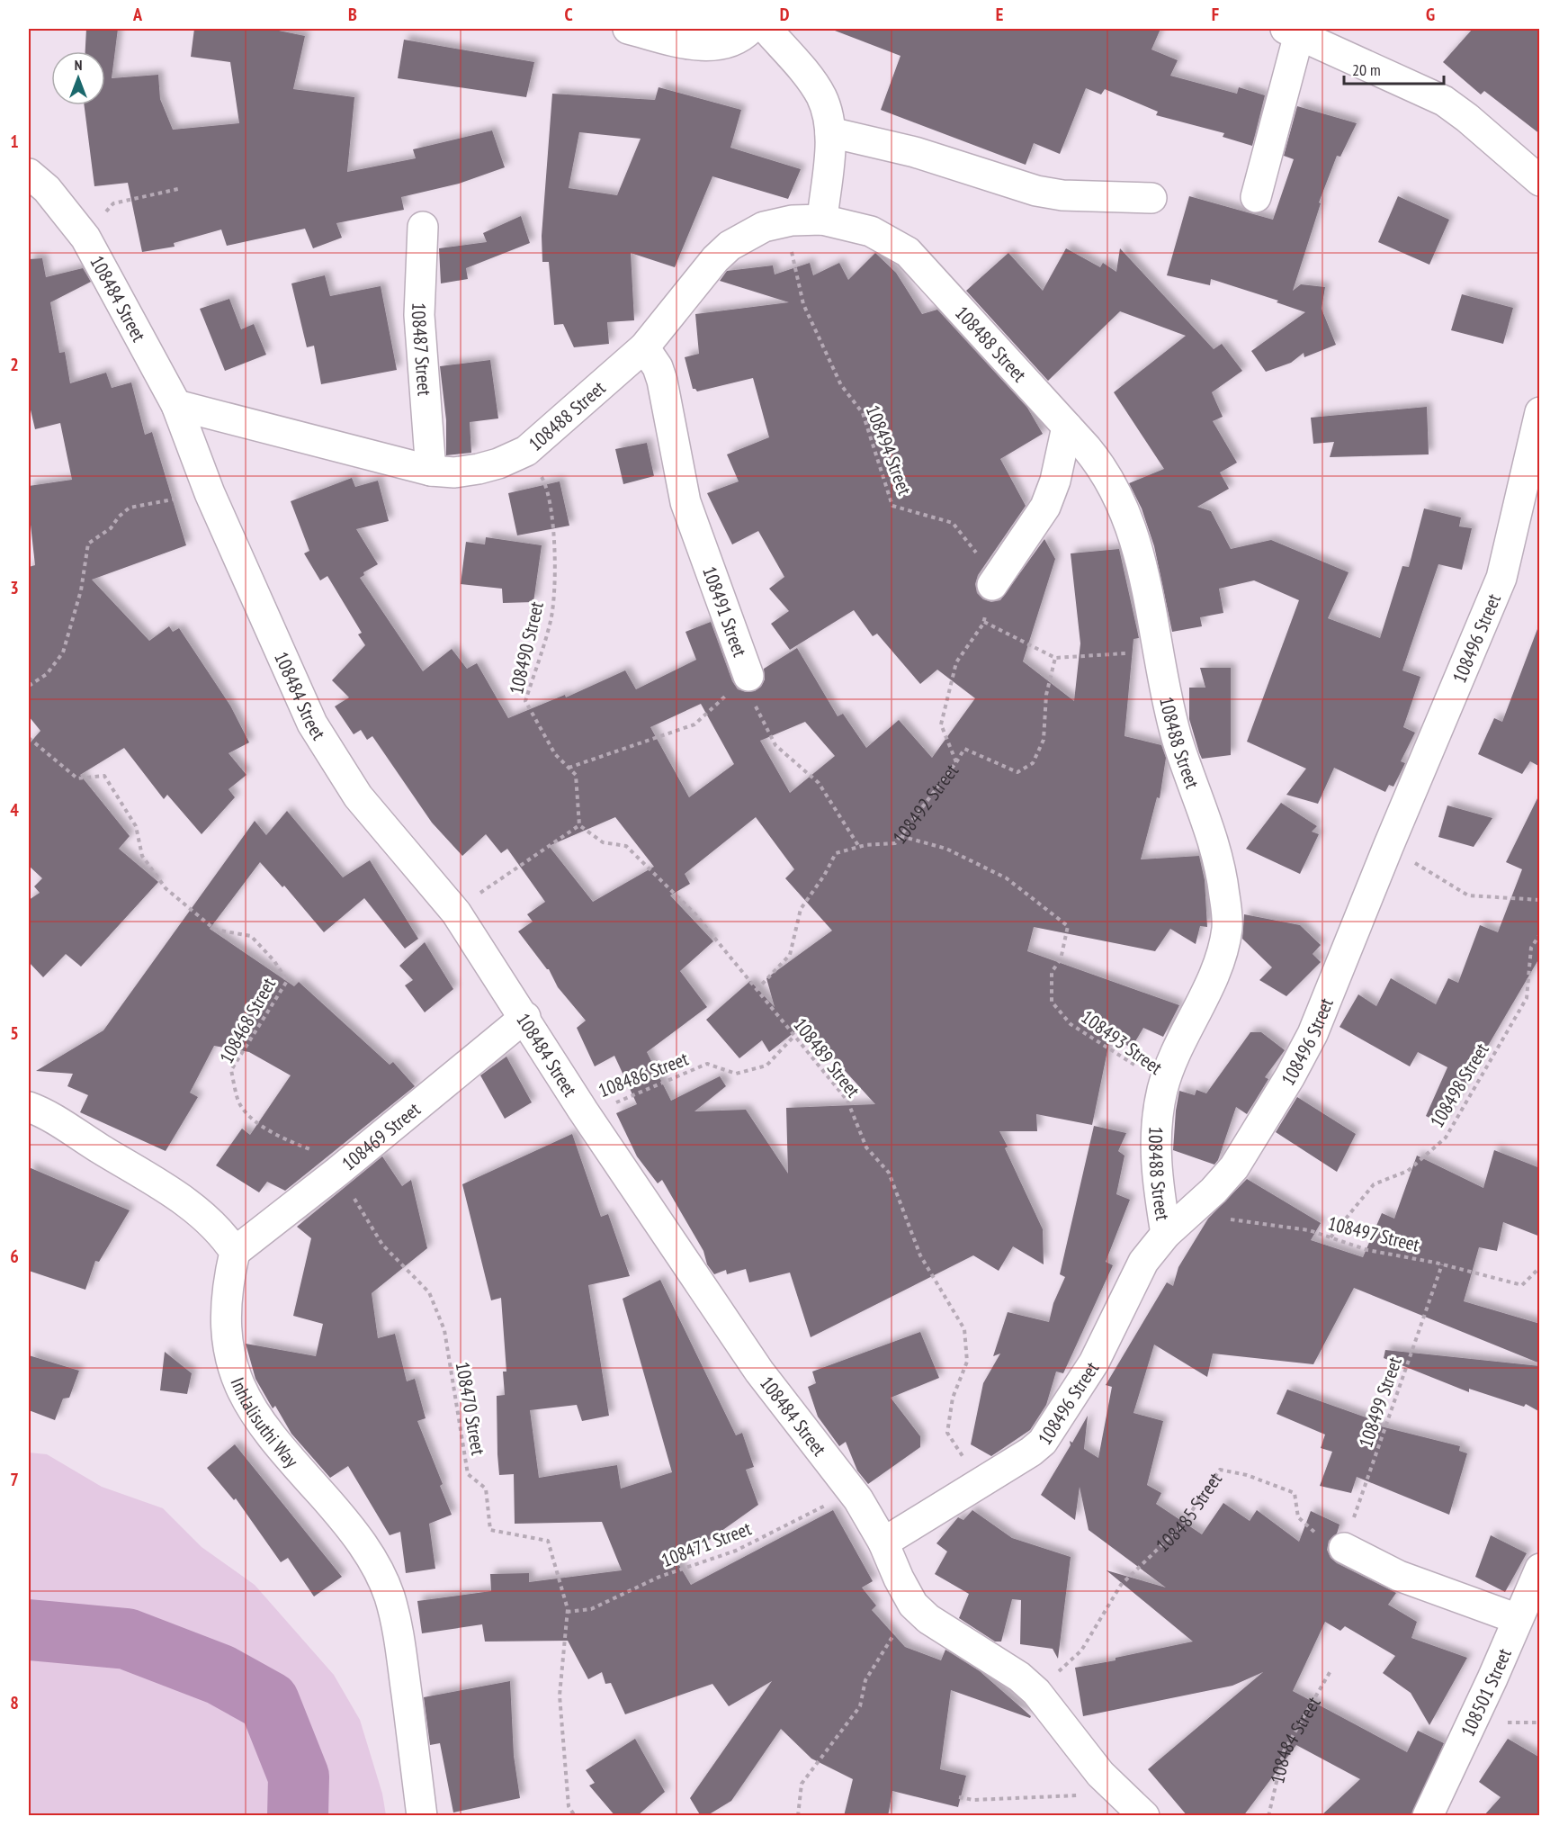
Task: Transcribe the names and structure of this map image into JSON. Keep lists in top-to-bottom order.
{
  "streets": {
    "street": [
      "108484 Street",
      "108488 Street",
      "108487 Street",
      "108491 Street",
      "108496 Street",
      "108469 Street",
      "Inhlalisuthi Way",
      "108501 Street"
    ],
    "path": [
      "108494 Street",
      "108490 Street",
      "108492 Street",
      "108468 Street",
      "108493 Street",
      "108489 Street",
      "108486 Street",
      "108498 Street",
      "108497 Street",
      "108499 Street",
      "108470 Street",
      "108485 Street",
      "108471 Street"
    ]
  },
  "crossings": [
    ["108484 Street", "108488 Street"],
    ["108484 Street", "108496 Street"],
    ["108484 Street", "108486 Street"],
    ["108484 Street", "108469 Street"],
    ["108484 Street", "108485 Street"],
    ["108484 Street", "108471 Street"],
    ["108488 Street", "108487 Street"],
    ["108488 Street", "108494 Street"],
    ["108488 Street", "108491 Street"],
    ["108488 Street", "108496 Street"],
    ["108488 Street", "108490 Street"],
    ["108488 Street", "108493 Street"],
    ["108491 Street", "108492 Street"],
    ["108496 Street", "108489 Street"],
    ["108496 Street", "108497 Street"],
    ["108492 Street", "108493 Street"],
    ["108492 Street", "108489 Street"],
    ["108468 Street", "108469 Street"],
    ["108468 Street", "108470 Street"],
    ["108489 Street", "108486 Street"],
    ["108498 Street", "108497 Street"],
    ["108469 Street", "108470 Street"],
    ["108469 Street", "Inhlalisuthi Way"],
    ["108497 Street", "108499 Street"],
    ["108499 Street", "108485 Street"],
    ["108470 Street", "108471 Street"]
  ],
  "scale_bar": "20 m",
  "north": "top",
  "grid": {
    "columns": [
      "A",
      "B",
      "C",
      "D",
      "E",
      "F",
      "G"
    ],
    "rows": [
      "1",
      "2",
      "3",
      "4",
      "5",
      "6",
      "7",
      "8"
    ]
  }
}
